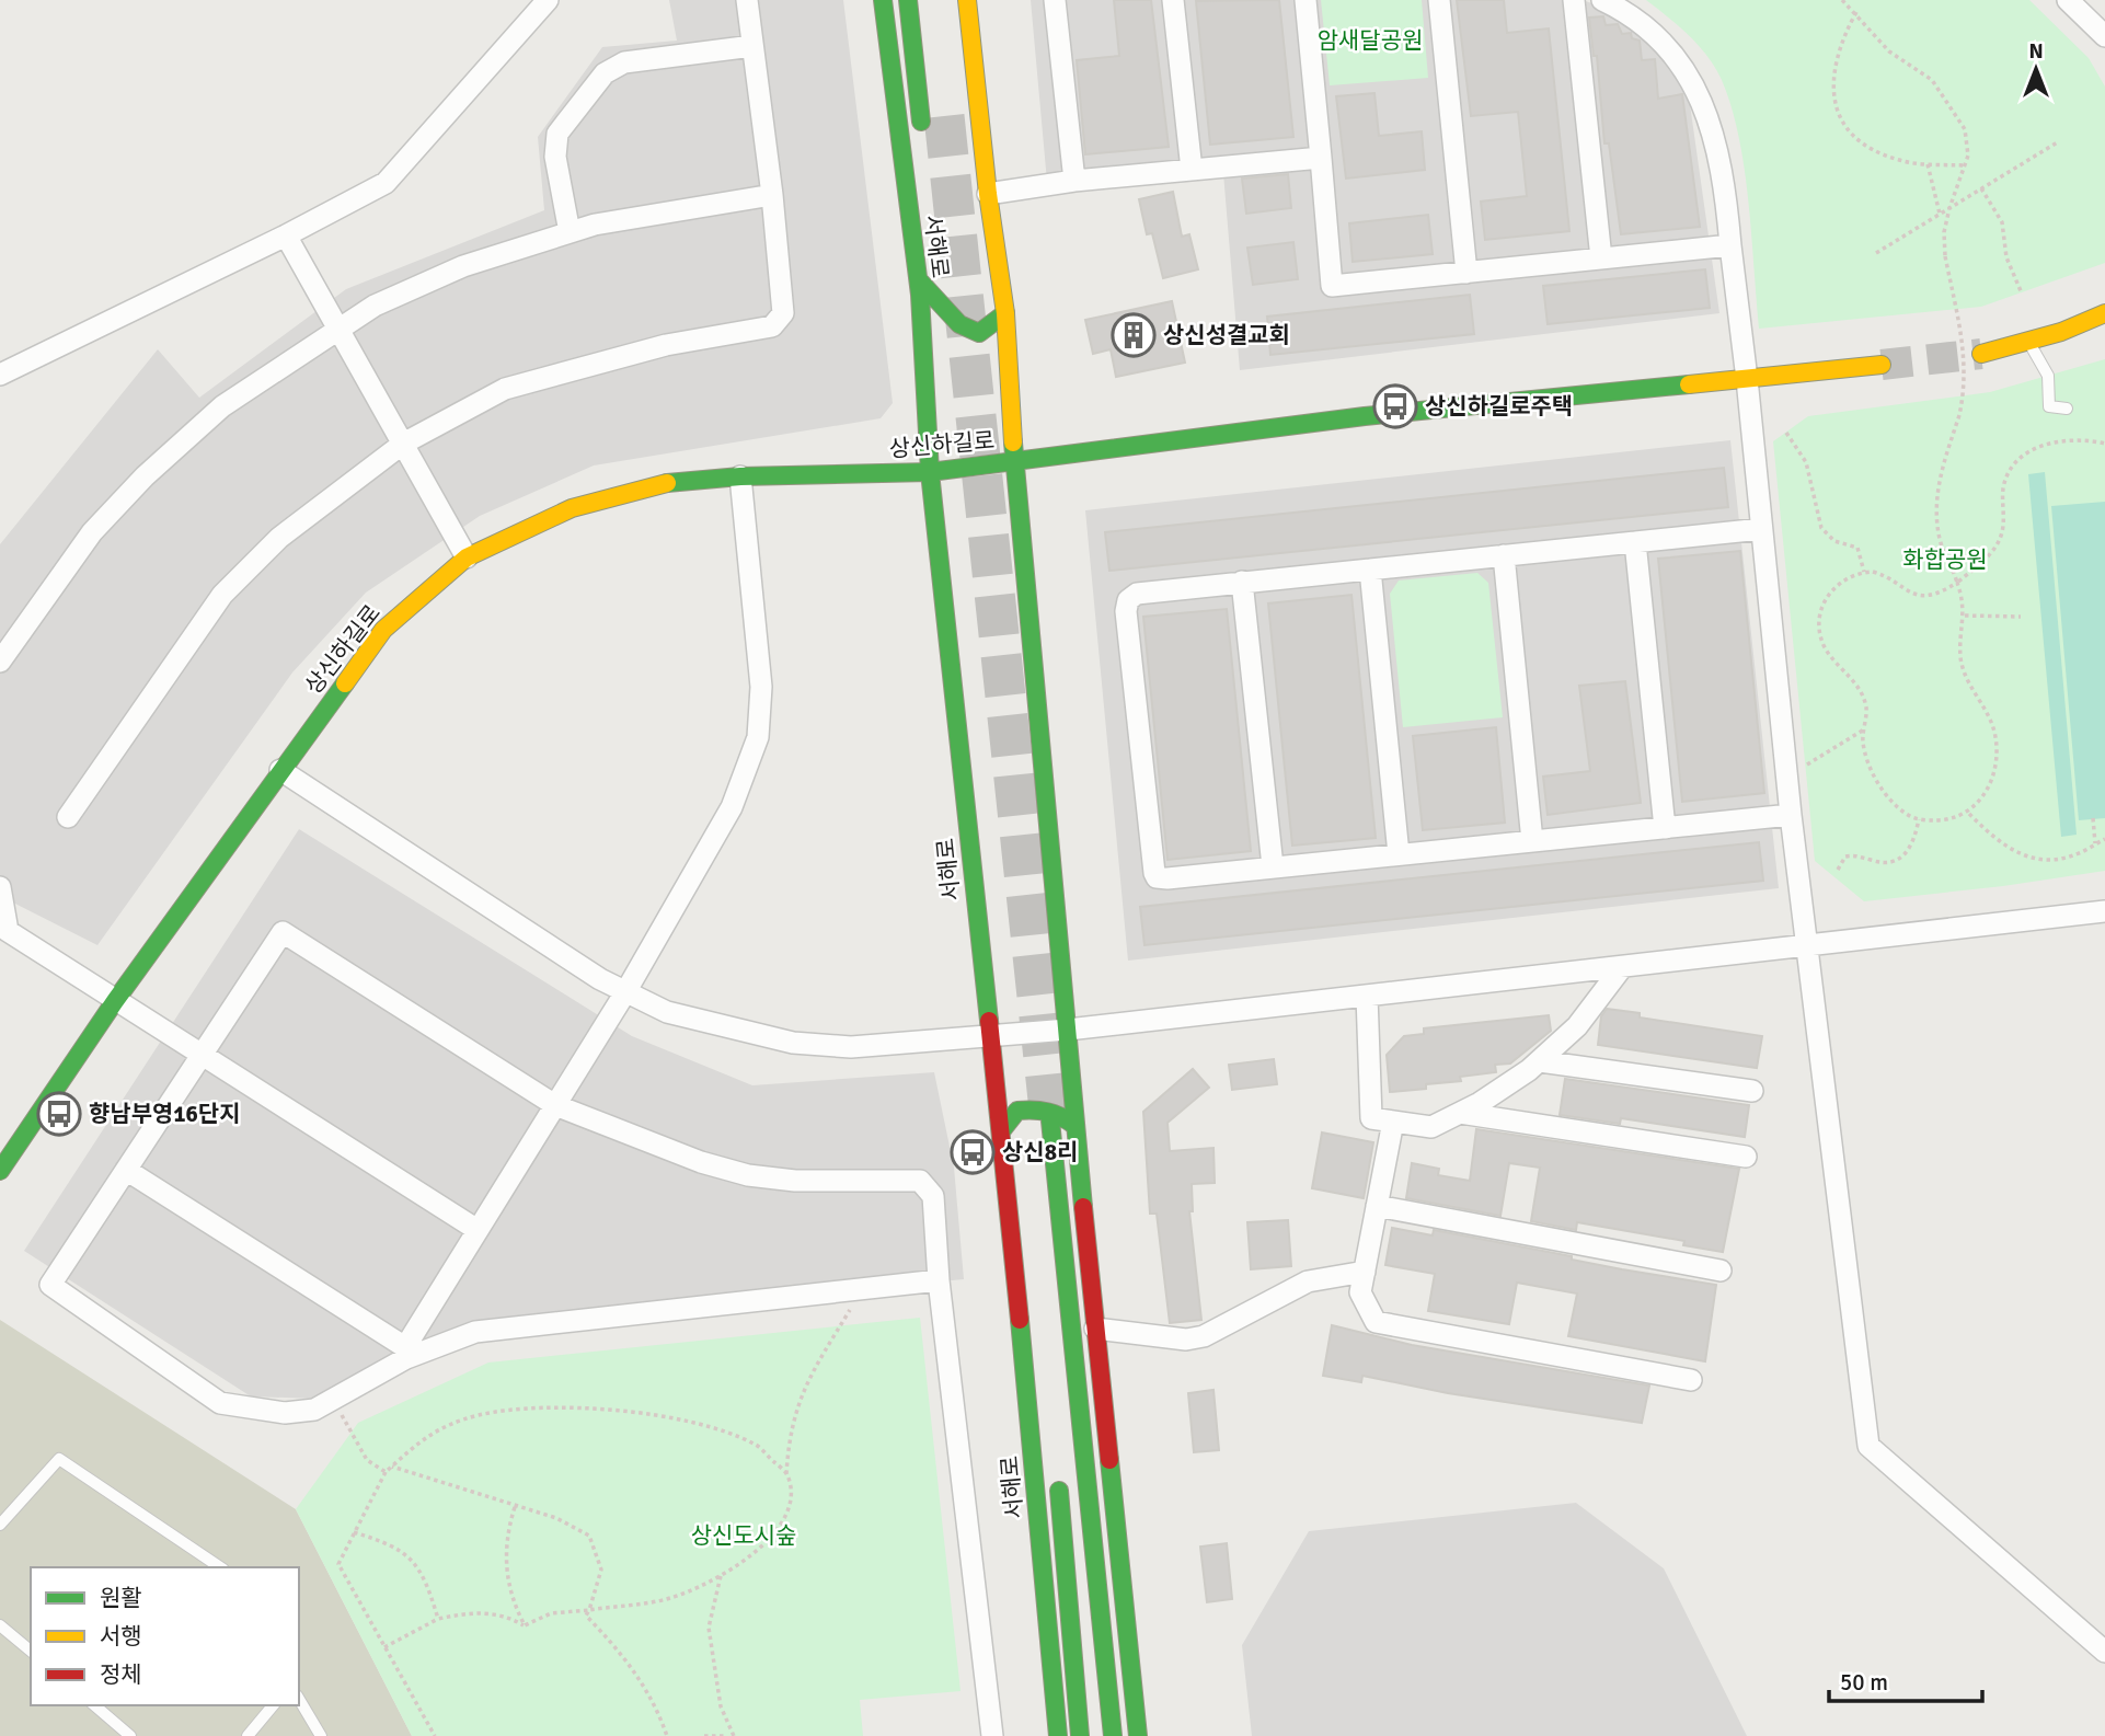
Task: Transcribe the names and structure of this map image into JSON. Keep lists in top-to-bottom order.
{
  "streets": {
    "main road": ["서해로", "상신하길로"]
  },
  "crossings": [
    ["서해로", "상신하길로"]
  ],
  "parks": ["암새달공원", "화합공원", "상신도시숲"],
  "places": {
    "building": ["상신성결교회"],
    "bus stop": ["상신하길로주택", "향남부영16단지", "상신8리"]
  },
  "legend": ["원활", "서행", "정체"],
  "scale_bar": "50 m",
  "north": "top"
}
